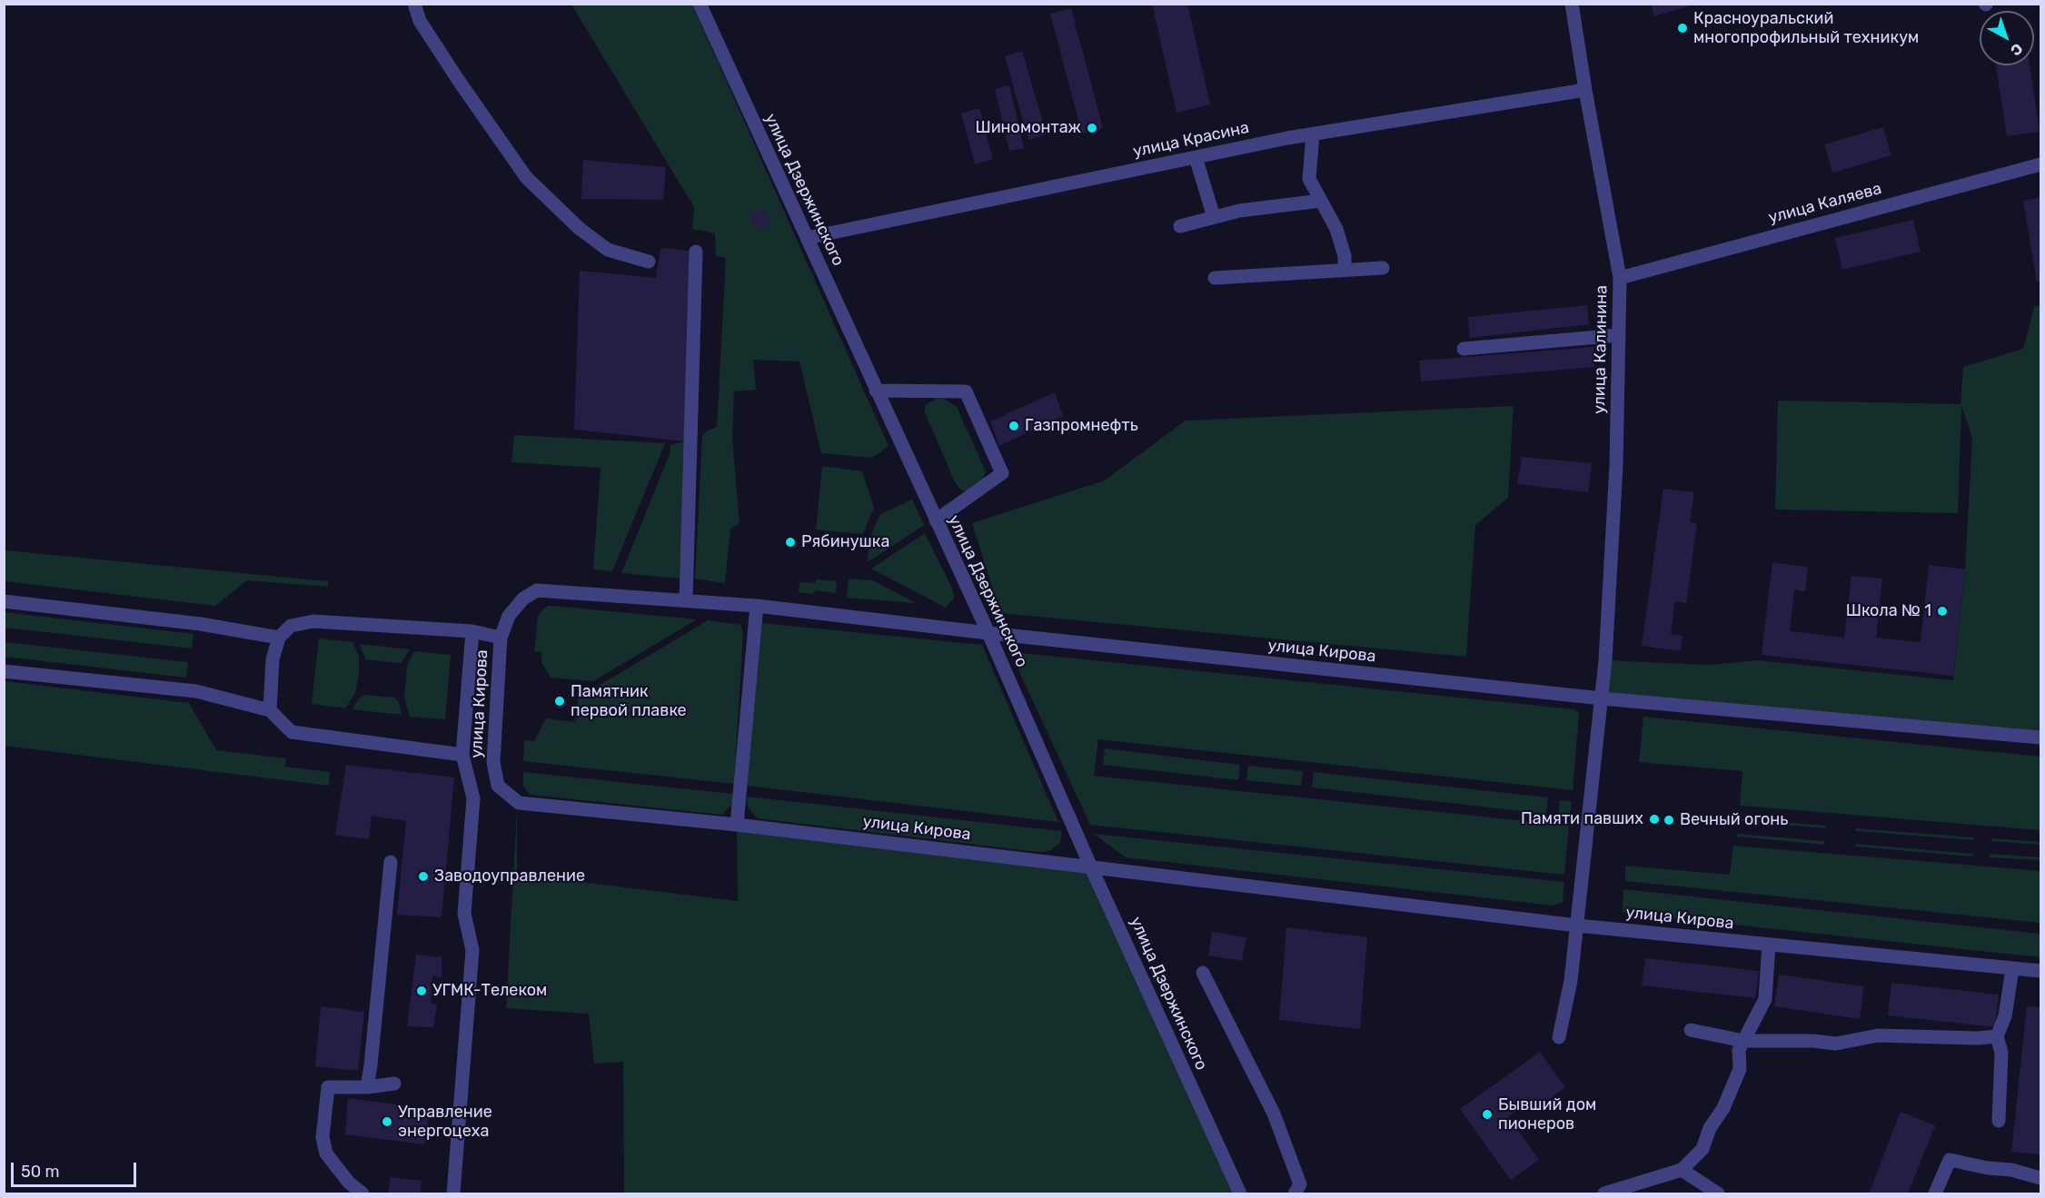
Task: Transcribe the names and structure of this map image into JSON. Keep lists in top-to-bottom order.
{
  "streets": {
    "street": [
      "улица Красина",
      "улица Дзержинского",
      "улица Каляева",
      "улица Калинина",
      "улица Кирова"
    ]
  },
  "crossings": [
    ["улица Красина", "улица Дзержинского"],
    ["улица Красина", "улица Калинина"],
    ["улица Дзержинского", "улица Кирова"],
    ["улица Каляева", "улица Калинина"],
    ["улица Калинина", "улица Кирова"]
  ],
  "places": [
    "Красноуральский многопрофильный техникум",
    "Шиномонтаж",
    "Газпромнефть",
    "Рябинушка",
    "Школа № 1",
    "Памятник первой плавке",
    "Памяти павших",
    "Вечный огонь",
    "Заводоуправление",
    "УГМК-Телеком",
    "Бывший дом пионеров",
    "Управление энергоцеха"
  ],
  "scale_bar": "50 m",
  "north": "bottom right"
}
